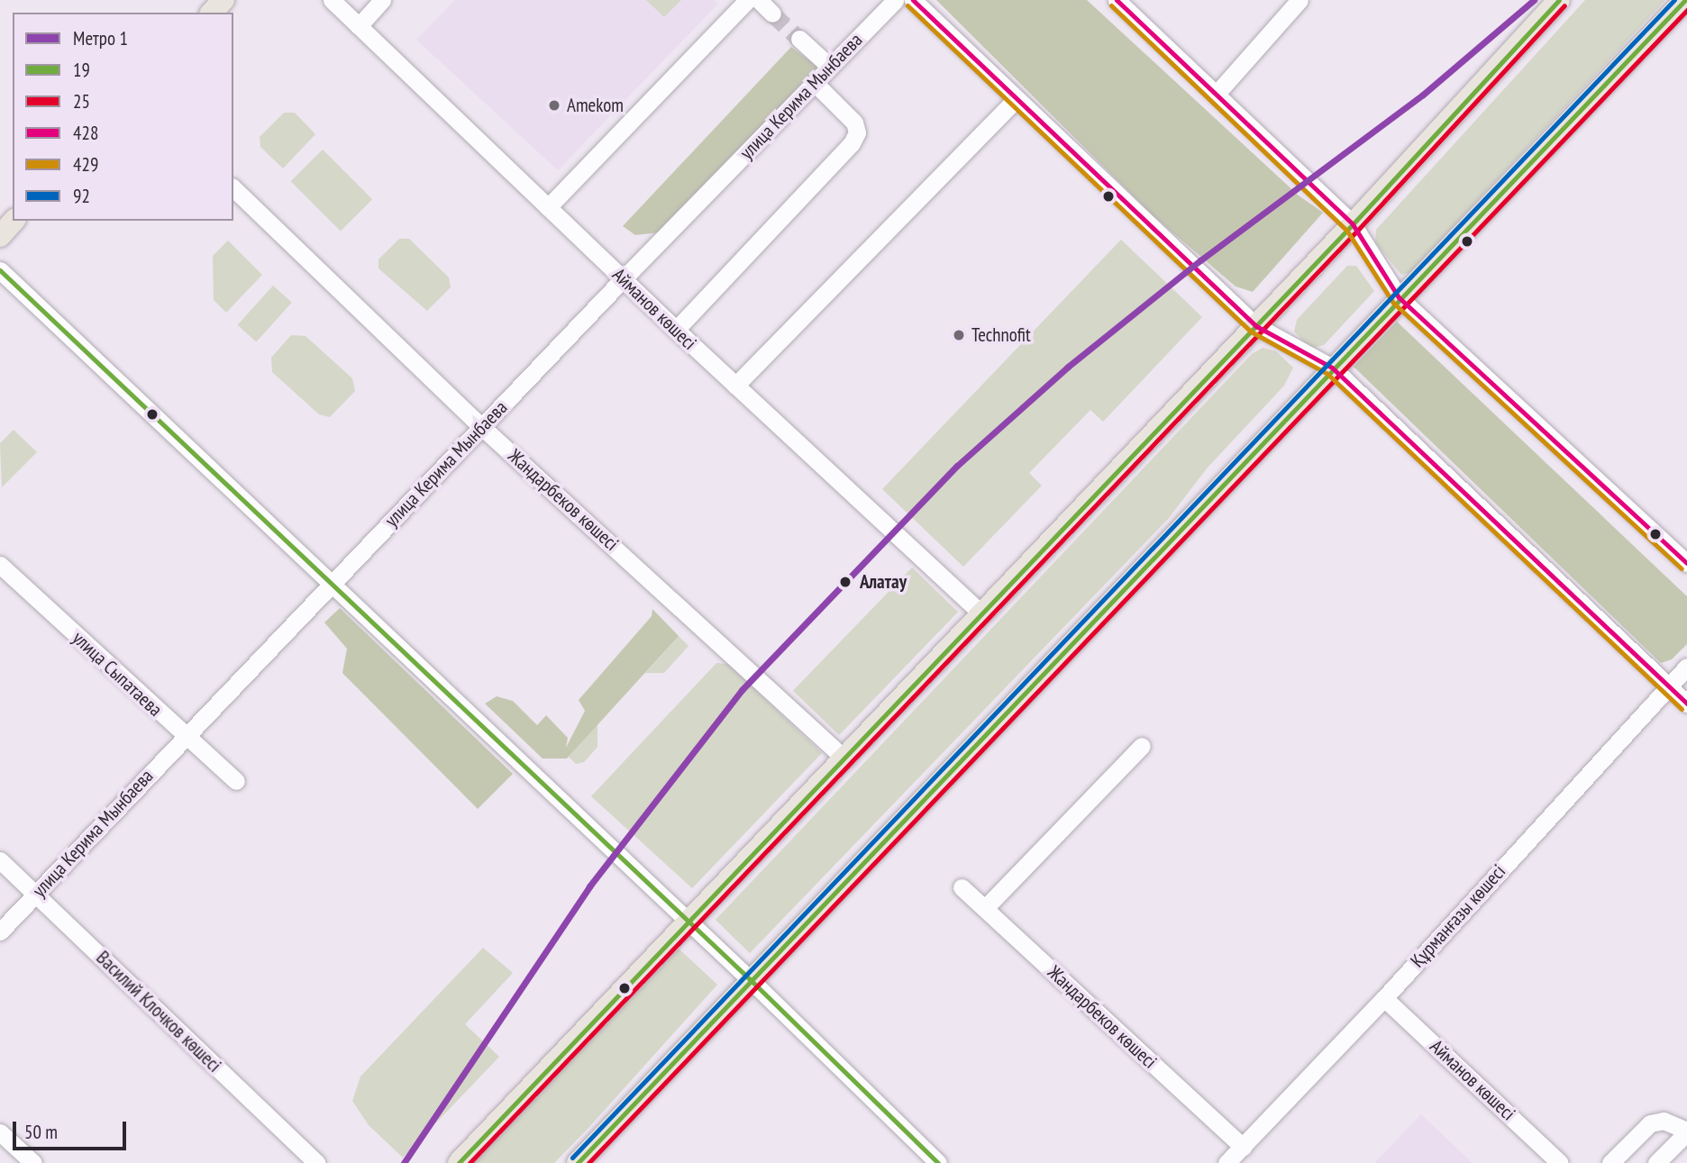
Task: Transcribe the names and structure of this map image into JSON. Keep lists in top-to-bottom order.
{
  "streets": {
    "street": [
      "улица Керима Мынбаева",
      "Айманов көшесі",
      "Жандарбеков көшесі",
      "улица Сыпатаева",
      "Құрманғазы көшесі",
      "Василий Клочков көшесі"
    ]
  },
  "crossings": [
    ["улица Керима Мынбаева", "Айманов көшесі"],
    ["улица Керима Мынбаева", "Жандарбеков көшесі"],
    ["улица Керима Мынбаева", "улица Сыпатаева"],
    ["улица Керима Мынбаева", "Василий Клочков көшесі"],
    ["Айманов көшесі", "Құрманғазы көшесі"],
    ["Жандарбеков көшесі", "Құрманғазы көшесі"]
  ],
  "places": ["Amekom", "Technofit", "Алатау"],
  "lines": [
    "metro line 1",
    "transit line 19",
    "transit line 428",
    "transit line 92",
    "transit line 25",
    "transit line 429"
  ],
  "legend": [
    "Метро 1",
    "19",
    "25",
    "428",
    "429",
    "92"
  ],
  "scale_bar": "50 m"
}
